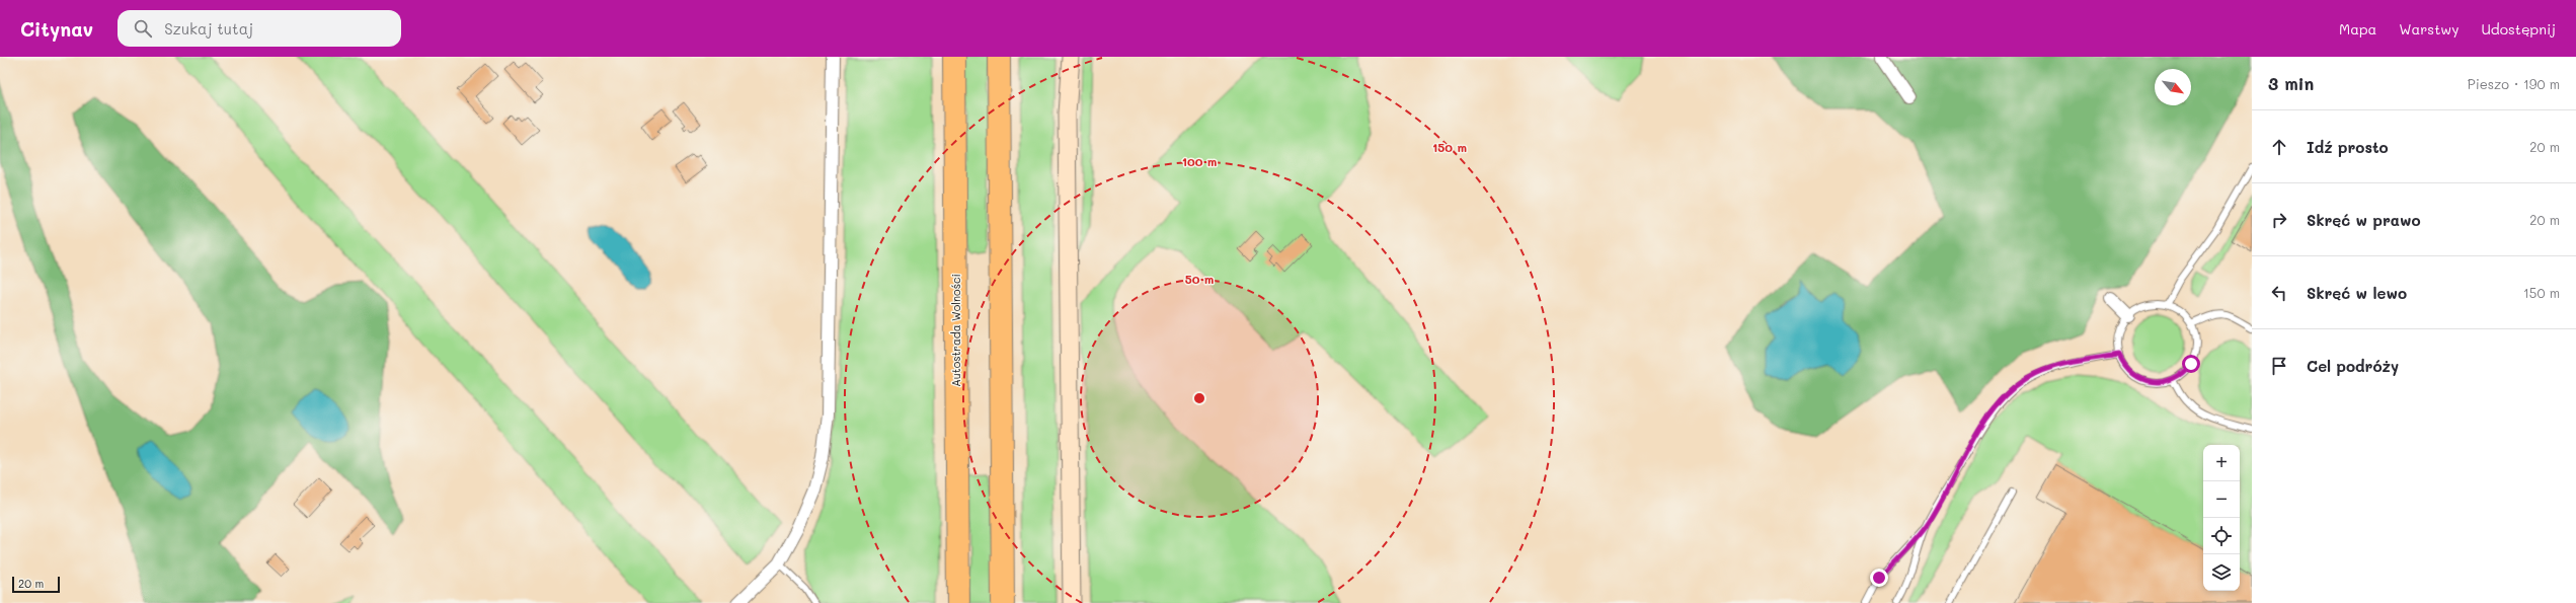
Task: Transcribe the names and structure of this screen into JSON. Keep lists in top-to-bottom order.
{
  "streets": {
    "highway": ["Autostrada Wolności"]
  },
  "scale_bar": "20 m",
  "north": "bottom right",
  "page": {
    "header": "Citynav",
    "search": "Szukaj tutaj",
    "nav": ["Mapa", "Warstwy", "Udostępnij"],
    "heading": ["3 min", "Pieszo · 190 m"],
    "list": [
      ["Idź prosto", "20 m"],
      ["Skręć w prawo", "20 m"],
      ["Skręć w lewo", "150 m"],
      "Cel podróży"
    ],
    "map_buttons": ["+", "−"],
    "scale": "20 m"
  },
  "rings": ["150 m", "100 m", "50 m"]
}
